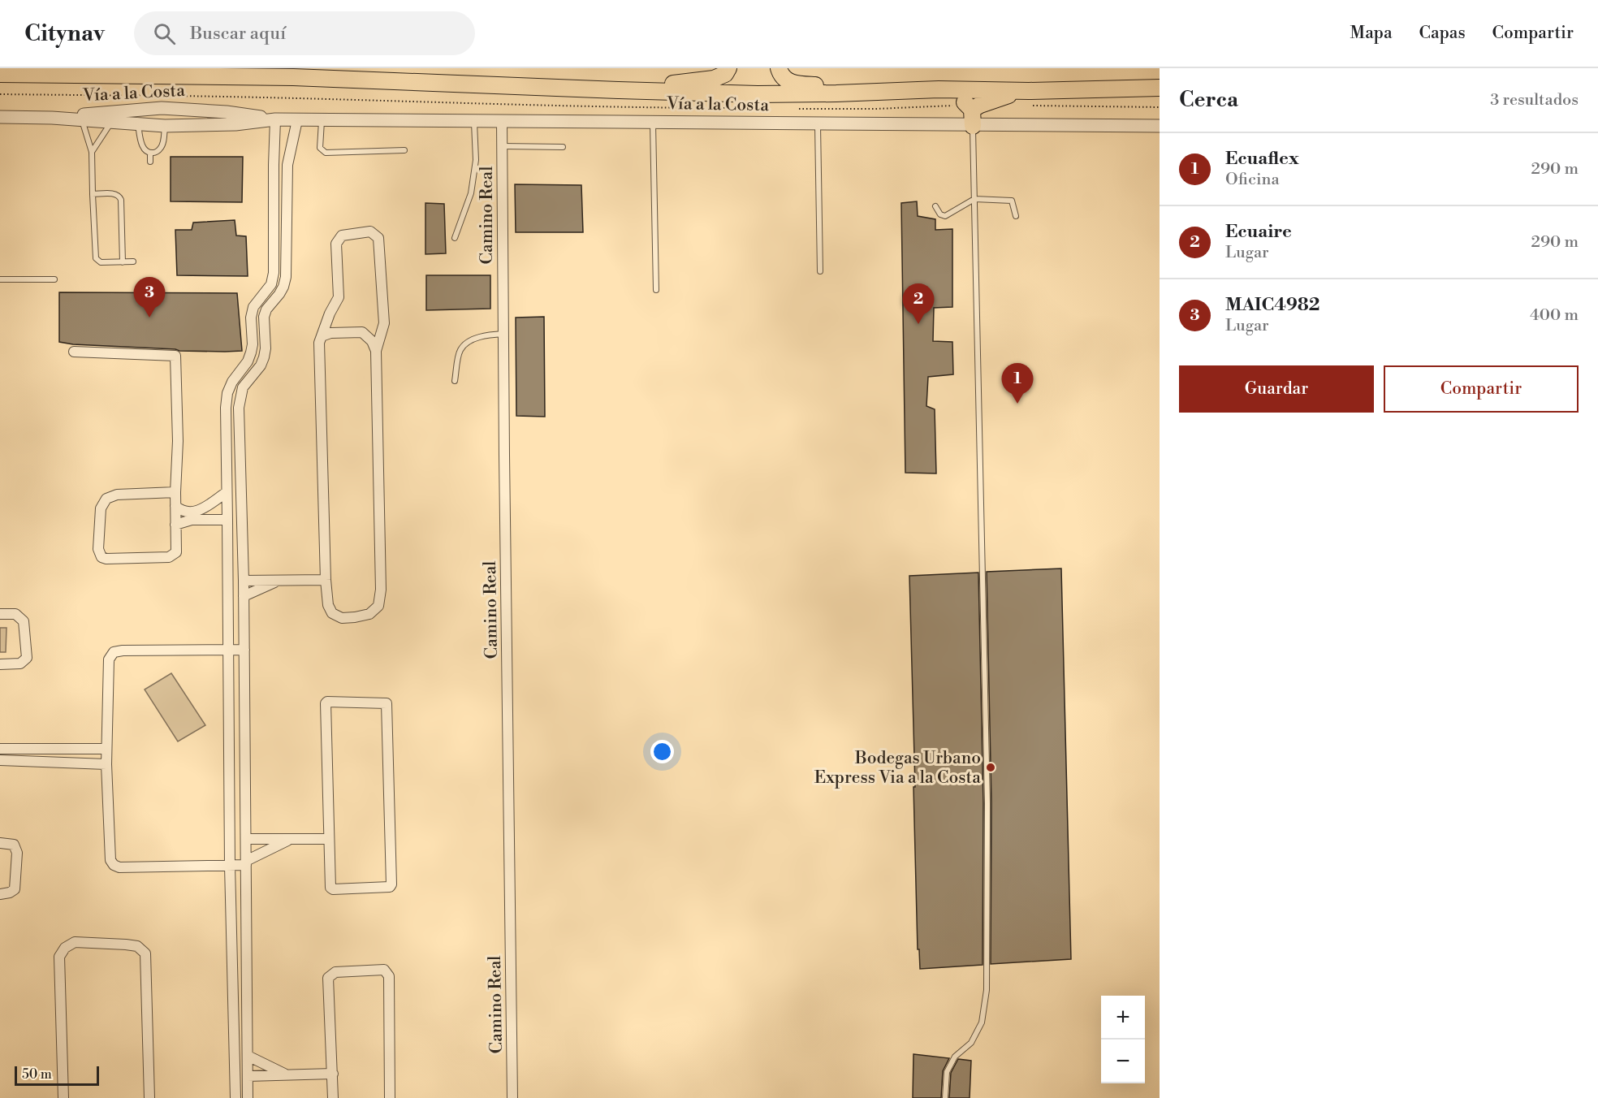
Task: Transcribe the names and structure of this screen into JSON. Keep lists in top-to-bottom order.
{
  "streets": {
    "highway": ["Vía a la Costa"],
    "street": ["Camino Real"]
  },
  "crossings": [
    ["Vía a la Costa", "Camino Real"]
  ],
  "places": ["Bodegas Urbano Express Via a la Costa"],
  "scale_bar": "50 m",
  "page": {
    "header": "Citynav",
    "search": "Buscar aquí",
    "nav": ["Mapa", "Capas", "Compartir"],
    "heading": ["Cerca", "3 resultados"],
    "list": [
      {
        "mark": "1",
        "name": "Ecuaflex",
        "note": "Oficina",
        "value": "290 m"
      },
      {
        "mark": "2",
        "name": "Ecuaire",
        "note": "Lugar",
        "value": "290 m"
      },
      {
        "mark": "3",
        "name": "MAIC4982",
        "note": "Lugar",
        "value": "400 m"
      }
    ],
    "pins": ["3", "2", "1"],
    "buttons": ["Guardar", "Compartir"],
    "map_buttons": ["+", "−"],
    "scale": "50 m"
  }
}
